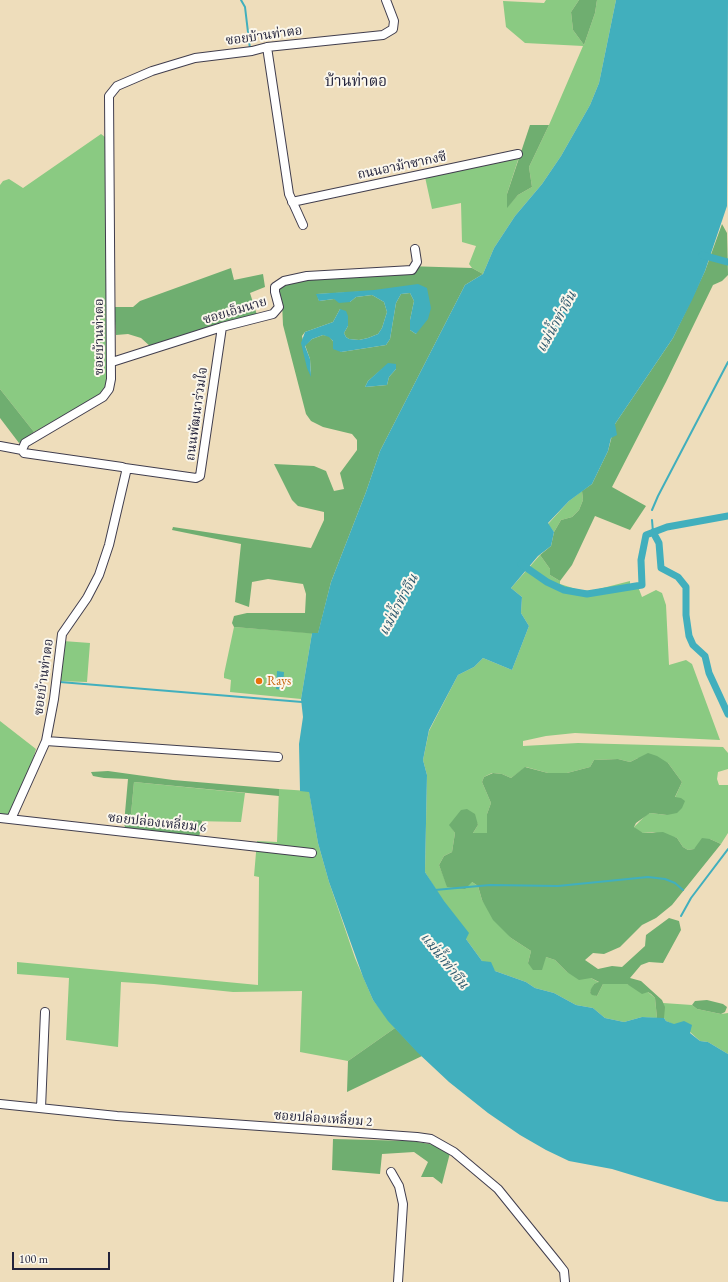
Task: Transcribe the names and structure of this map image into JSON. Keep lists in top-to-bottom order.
{
  "streets": {
    "street": [
      "ซอยบ้านท่าตอ",
      "ถนนอาม้าซากงซี",
      "ซอยเอ็มนาย",
      "ถนนพัฒนาร่วมใจ",
      "ซอยปล่องเหลี่ยม 6",
      "ซอยปล่องเหลี่ยม 2"
    ]
  },
  "crossings": [
    ["ซอยบ้านท่าตอ", "ซอยเอ็มนาย"],
    ["ซอยบ้านท่าตอ", "ถนนพัฒนาร่วมใจ"],
    ["ซอยบ้านท่าตอ", "ซอยปล่องเหลี่ยม 6"],
    ["ซอยเอ็มนาย", "ถนนพัฒนาร่วมใจ"]
  ],
  "districts": ["บ้านท่าตอ"],
  "water": ["แม่น้ำท่าจีน"],
  "places": ["Rays"],
  "scale_bar": "100 m"
}
